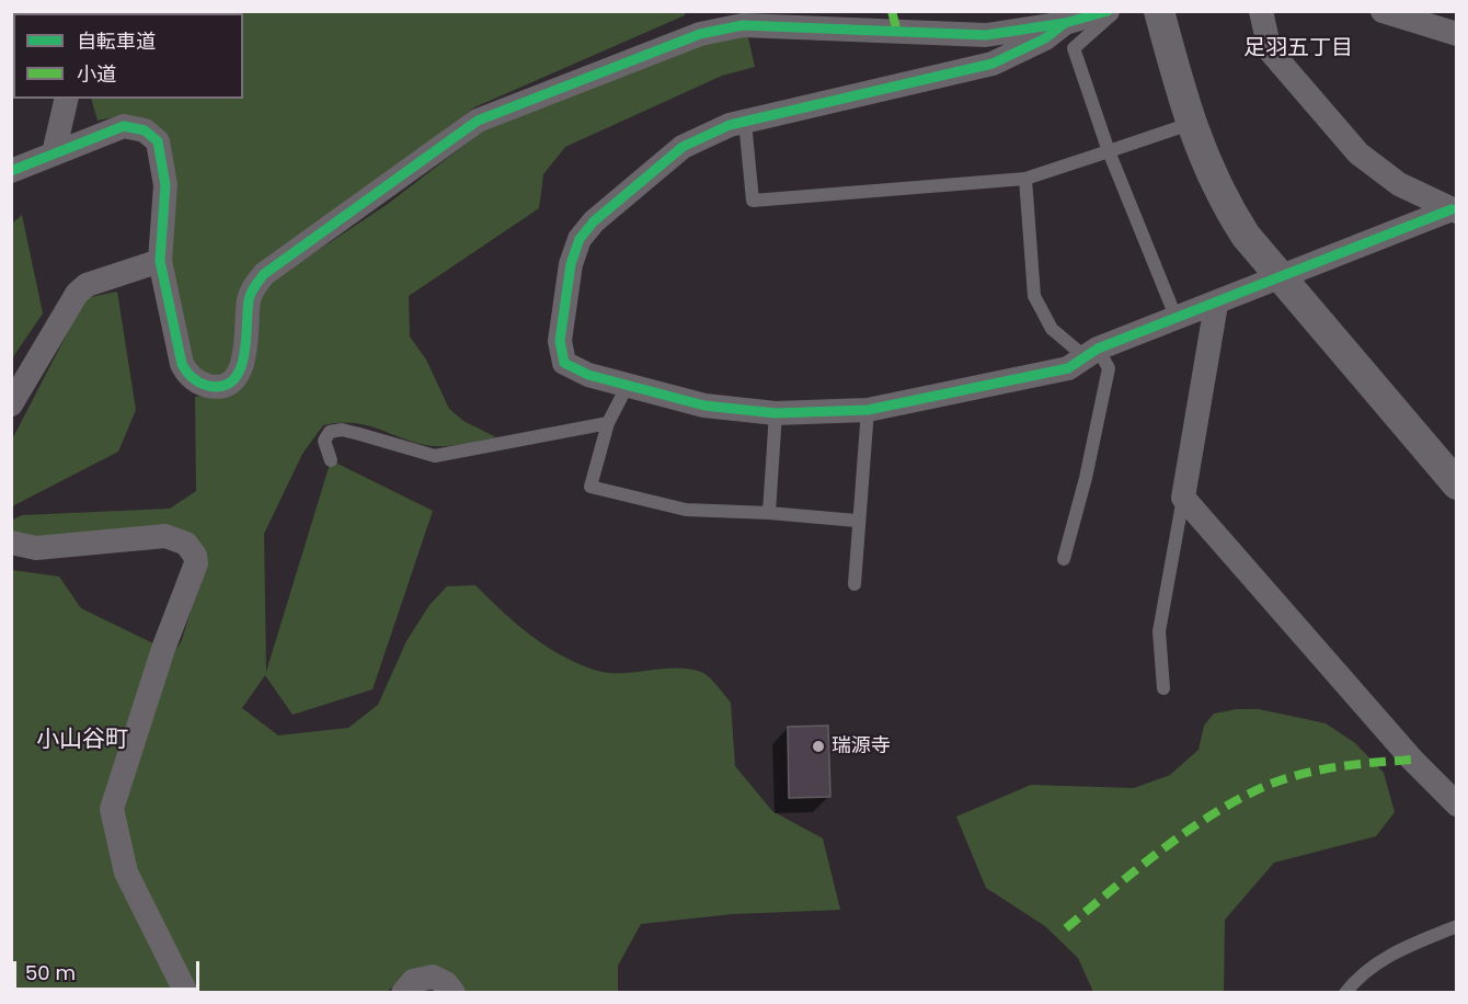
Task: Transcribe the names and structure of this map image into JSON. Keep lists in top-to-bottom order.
{
  "districts": ["足羽五丁目", "小山谷町"],
  "places": ["瑞源寺"],
  "legend": ["自転車道", "小道"],
  "scale_bar": "50 m"
}
